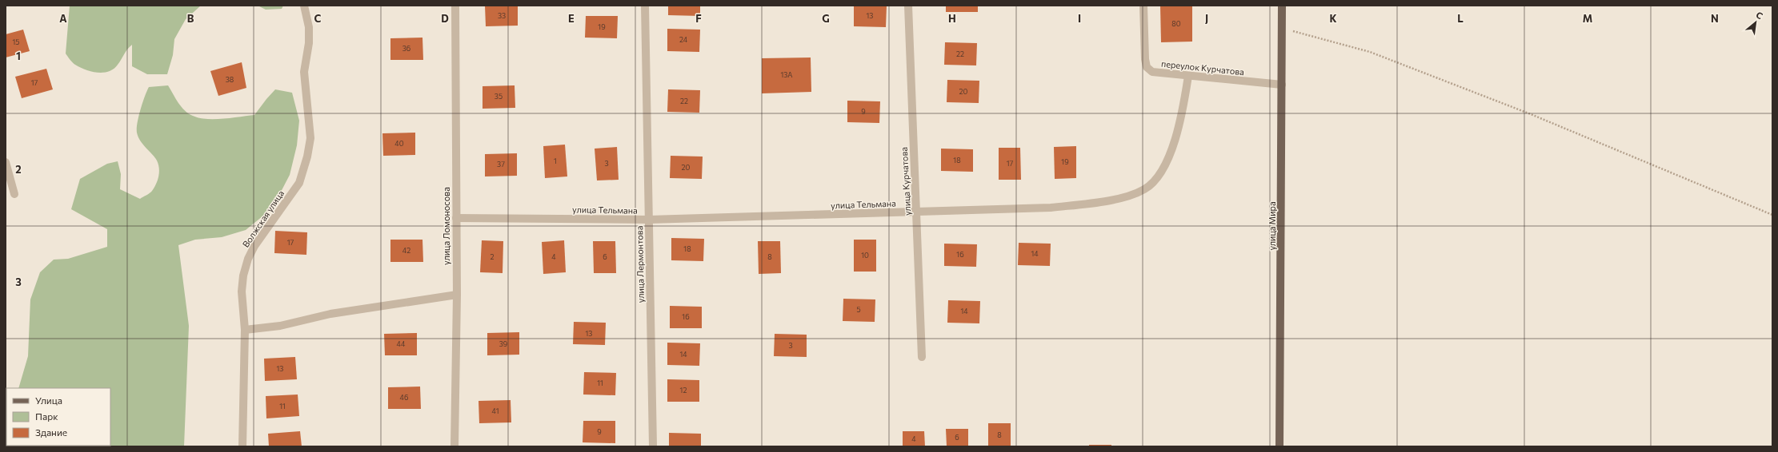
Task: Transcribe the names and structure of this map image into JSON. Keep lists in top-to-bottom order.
{
  "streets": {
    "main road": ["улица Мира"],
    "street": [
      "переулок Курчатова",
      "улица Курчатова",
      "улица Тельмана",
      "Волжская улица",
      "улица Ломоносова",
      "улица Лермонтова"
    ]
  },
  "crossings": [
    ["переулок Курчатова", "улица Тельмана"],
    ["переулок Курчатова", "улица Мира"],
    ["улица Курчатова", "улица Тельмана"],
    ["улица Тельмана", "улица Ломоносова"],
    ["улица Тельмана", "улица Лермонтова"]
  ],
  "house_numbers": [
    "33",
    "13",
    "80",
    "19",
    "24",
    "15",
    "36",
    "22",
    "13А",
    "38",
    "17",
    "20",
    "35",
    "22",
    "9",
    "40",
    "18",
    "1",
    "19",
    "3",
    "17",
    "37",
    "20",
    "17",
    "18",
    "42",
    "14",
    "16",
    "10",
    "2",
    "4",
    "6",
    "8",
    "5",
    "14",
    "16",
    "13",
    "44",
    "39",
    "3",
    "14",
    "13",
    "11",
    "12",
    "46",
    "11",
    "41",
    "9",
    "8",
    "6",
    "4"
  ],
  "legend": ["Улица", "Парк", "Здание"],
  "north": "top right",
  "grid": {
    "columns": [
      "A",
      "B",
      "C",
      "D",
      "E",
      "F",
      "G",
      "H",
      "I",
      "J",
      "K",
      "L",
      "M",
      "N"
    ],
    "rows": ["1", "2", "3"]
  }
}
